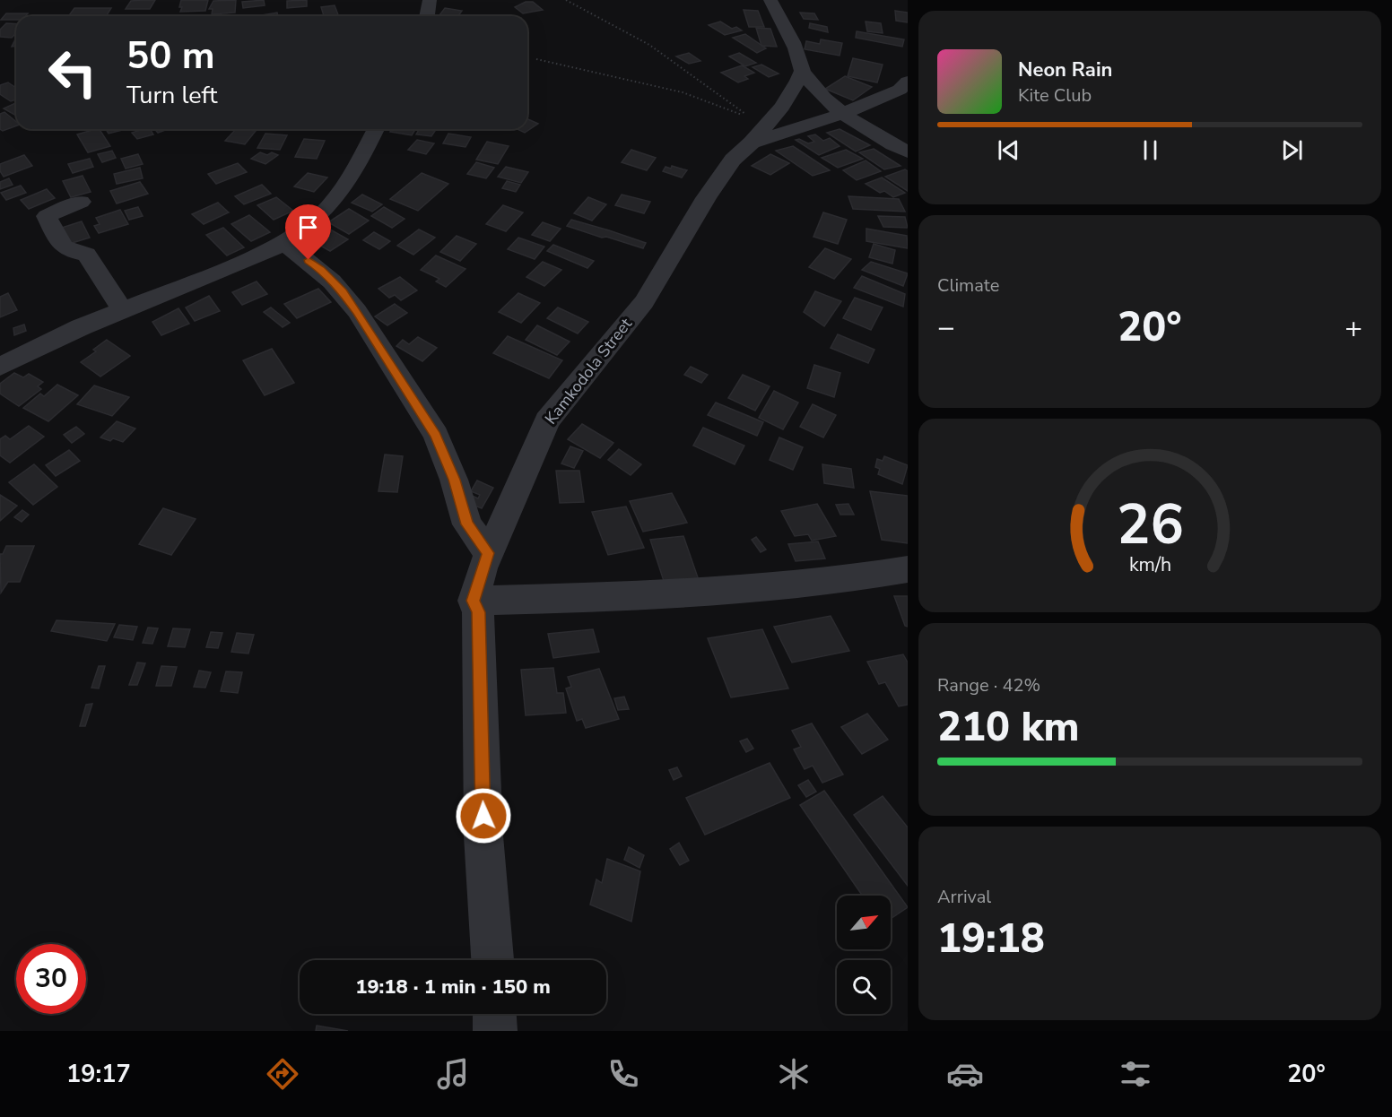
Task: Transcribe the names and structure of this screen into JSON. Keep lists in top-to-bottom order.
{
  "streets": {
    "street": ["Kamkodola Street"]
  },
  "north": "top right",
  "page": {
    "turn": ["50 m", "Turn left"],
    "song": ["Neon Rain", "Kite Club"],
    "tile": [
      "Climate",
      ["Range · 42%", "210 km"],
      ["Arrival", "19:18"]
    ],
    "heat": ["−", "20°", "+"],
    "limit": "30",
    "trip": "19:18 · 1 min · 150 m",
    "tabs": ["19:17", "20°"],
    "gauge": ["26", "km/h"]
  }
}
